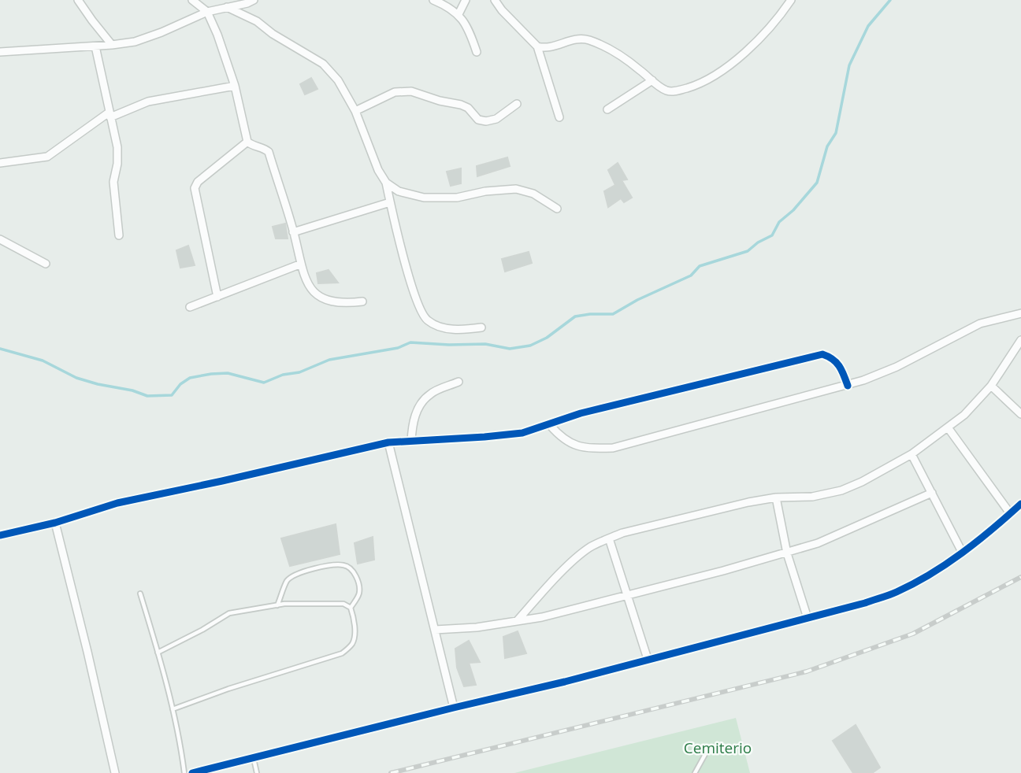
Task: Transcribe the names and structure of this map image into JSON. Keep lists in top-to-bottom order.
{
  "parks": ["Cemiterio"]
}
